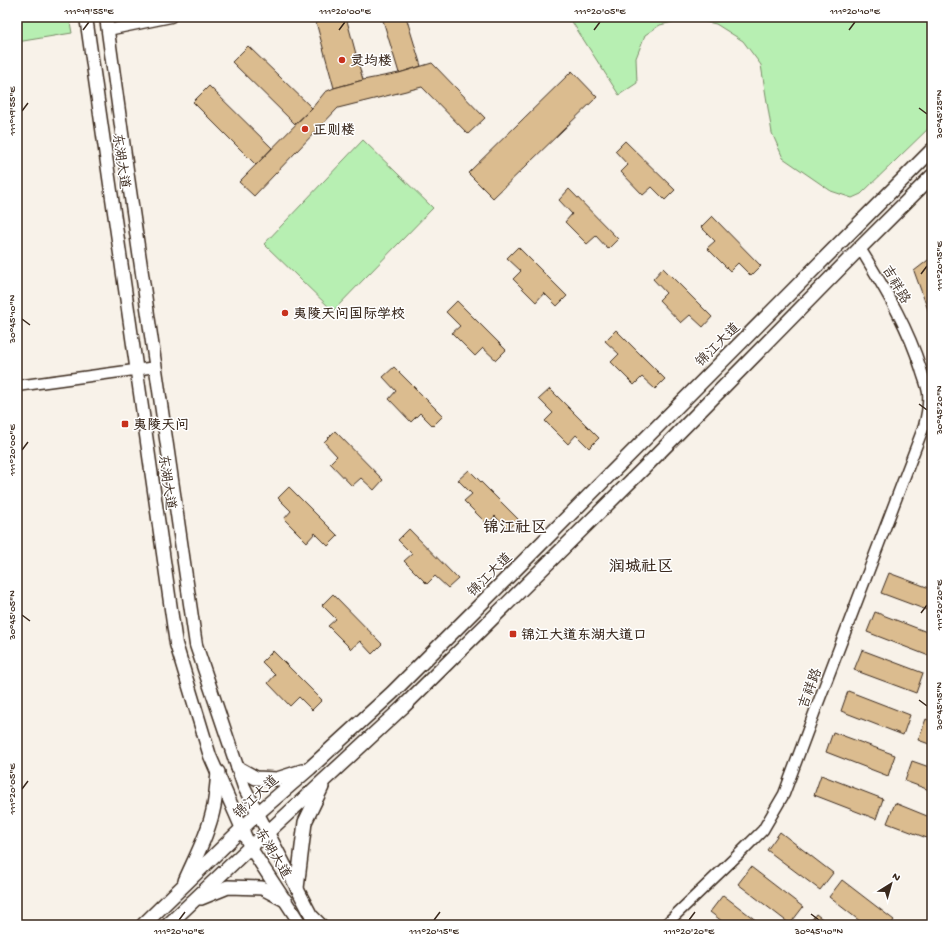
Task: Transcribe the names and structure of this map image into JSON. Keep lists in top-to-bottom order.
{
  "streets": {
    "main road": ["东湖大道", "锦江大道"],
    "street": ["吉祥路"]
  },
  "crossings": [
    ["东湖大道", "锦江大道"]
  ],
  "districts": ["锦江社区", "润城社区"],
  "places": {
    "other": ["灵均楼", "正则楼", "夷陵天问国际学校"],
    "transit": ["夷陵天问", "锦江大道东湖大道口"]
  },
  "north": "top right",
  "coordinates": [
    "111°19'55\"E",
    "111°20'00\"E",
    "111°20'05\"E",
    "111°20'10\"E",
    "30°45'25\"N",
    "111°20'15\"E",
    "30°45'10\"N",
    "30°45'20\"N",
    "111°20'20\"E",
    "30°45'05\"N",
    "30°45'15\"N"
  ]
}
